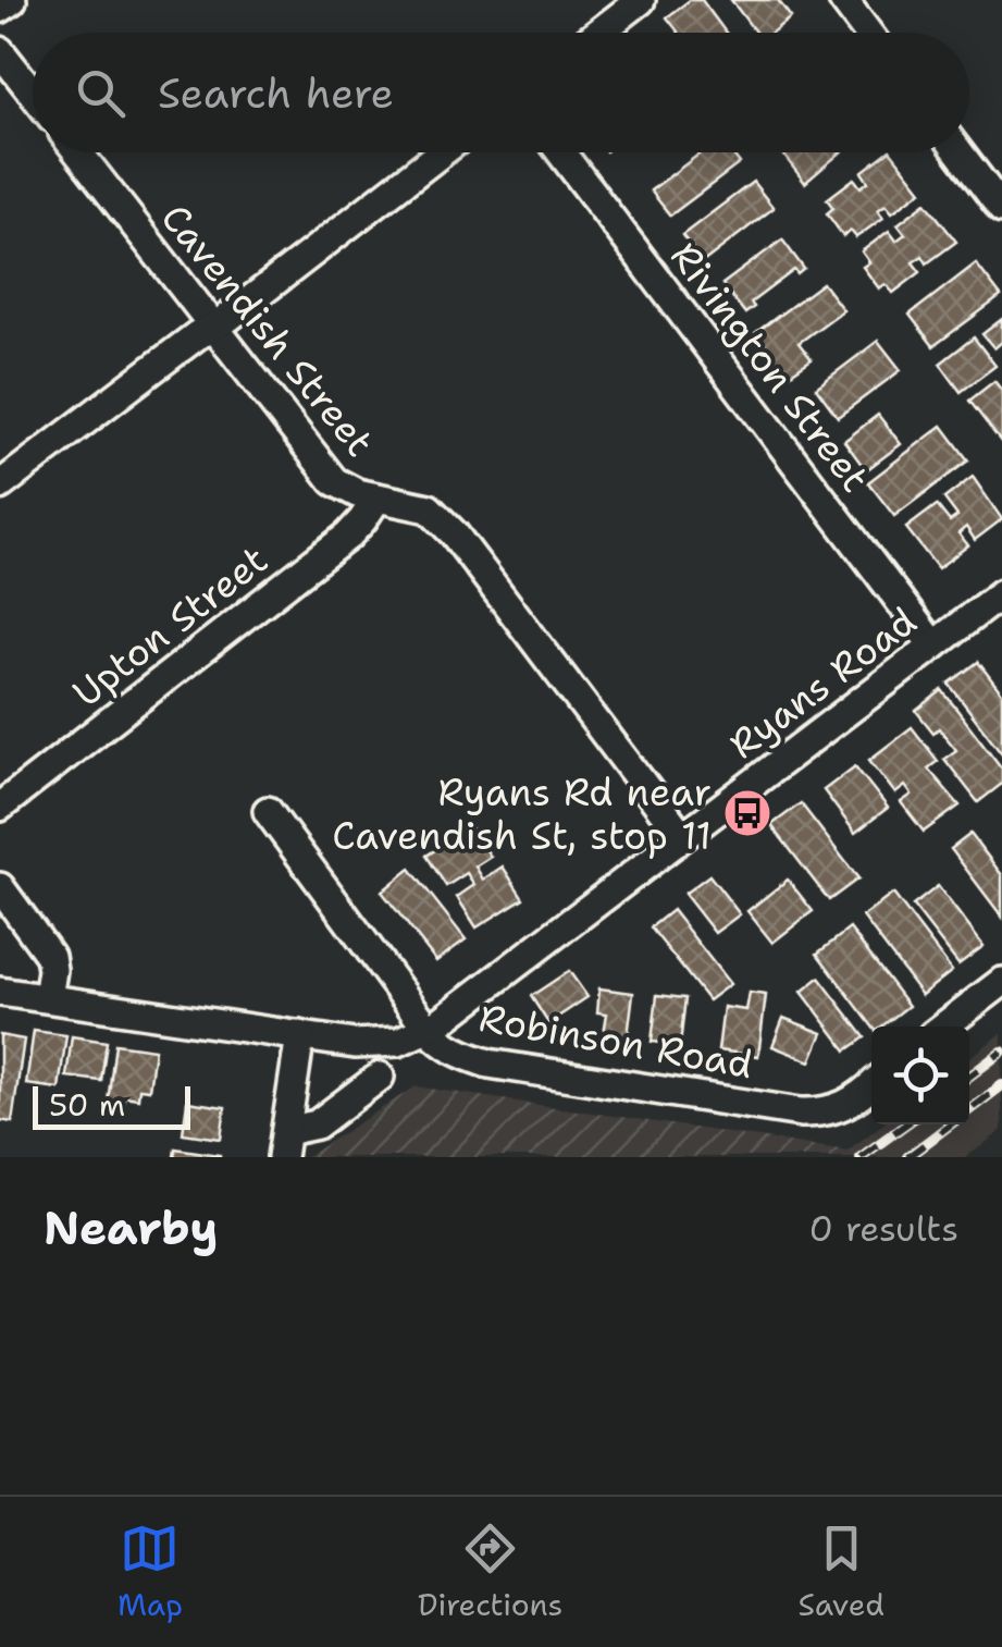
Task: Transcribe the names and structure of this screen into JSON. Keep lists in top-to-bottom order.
{
  "streets": {
    "street": [
      "Cavendish Street",
      "Rivington Street",
      "Upton Street",
      "Ryans Road",
      "Robinson Road"
    ]
  },
  "crossings": [
    ["Cavendish Street", "Upton Street"],
    ["Cavendish Street", "Ryans Road"],
    ["Rivington Street", "Ryans Road"],
    ["Ryans Road", "Robinson Road"]
  ],
  "places": {
    "bus stop": ["Ryans Rd near Cavendish St, stop 11"]
  },
  "scale_bar": "50 m",
  "page": {
    "search": "Search here",
    "scale": "50 m",
    "heading": ["Nearby", "0 results"],
    "nav": ["Map", "Directions", "Saved"]
  }
}
